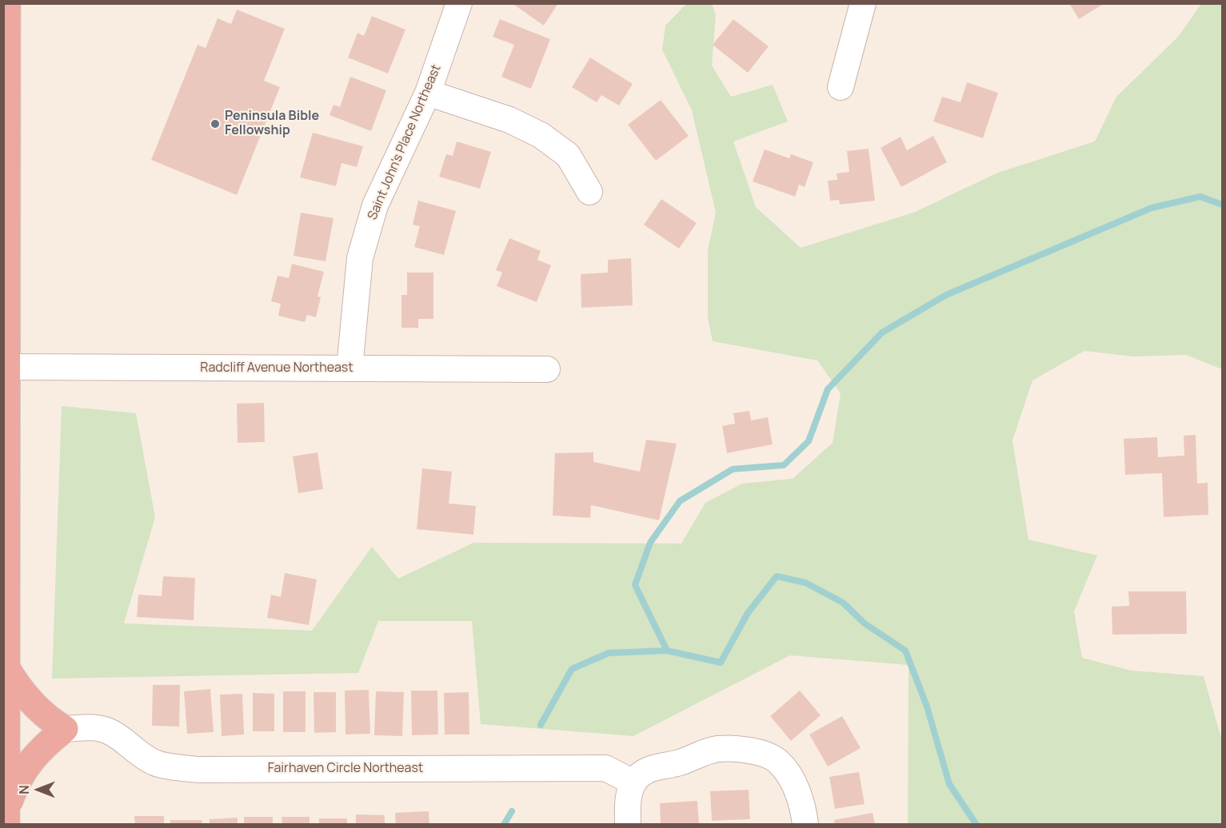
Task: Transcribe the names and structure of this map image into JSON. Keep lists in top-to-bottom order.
{
  "streets": {
    "street": ["Saint John's Place Northeast", "Radcliff Avenue Northeast", "Fairhaven Circle Northeast"]
  },
  "crossings": [
    ["Saint John's Place Northeast", "Radcliff Avenue Northeast"]
  ],
  "places": ["Peninsula Bible Fellowship"],
  "north": "left"
}
